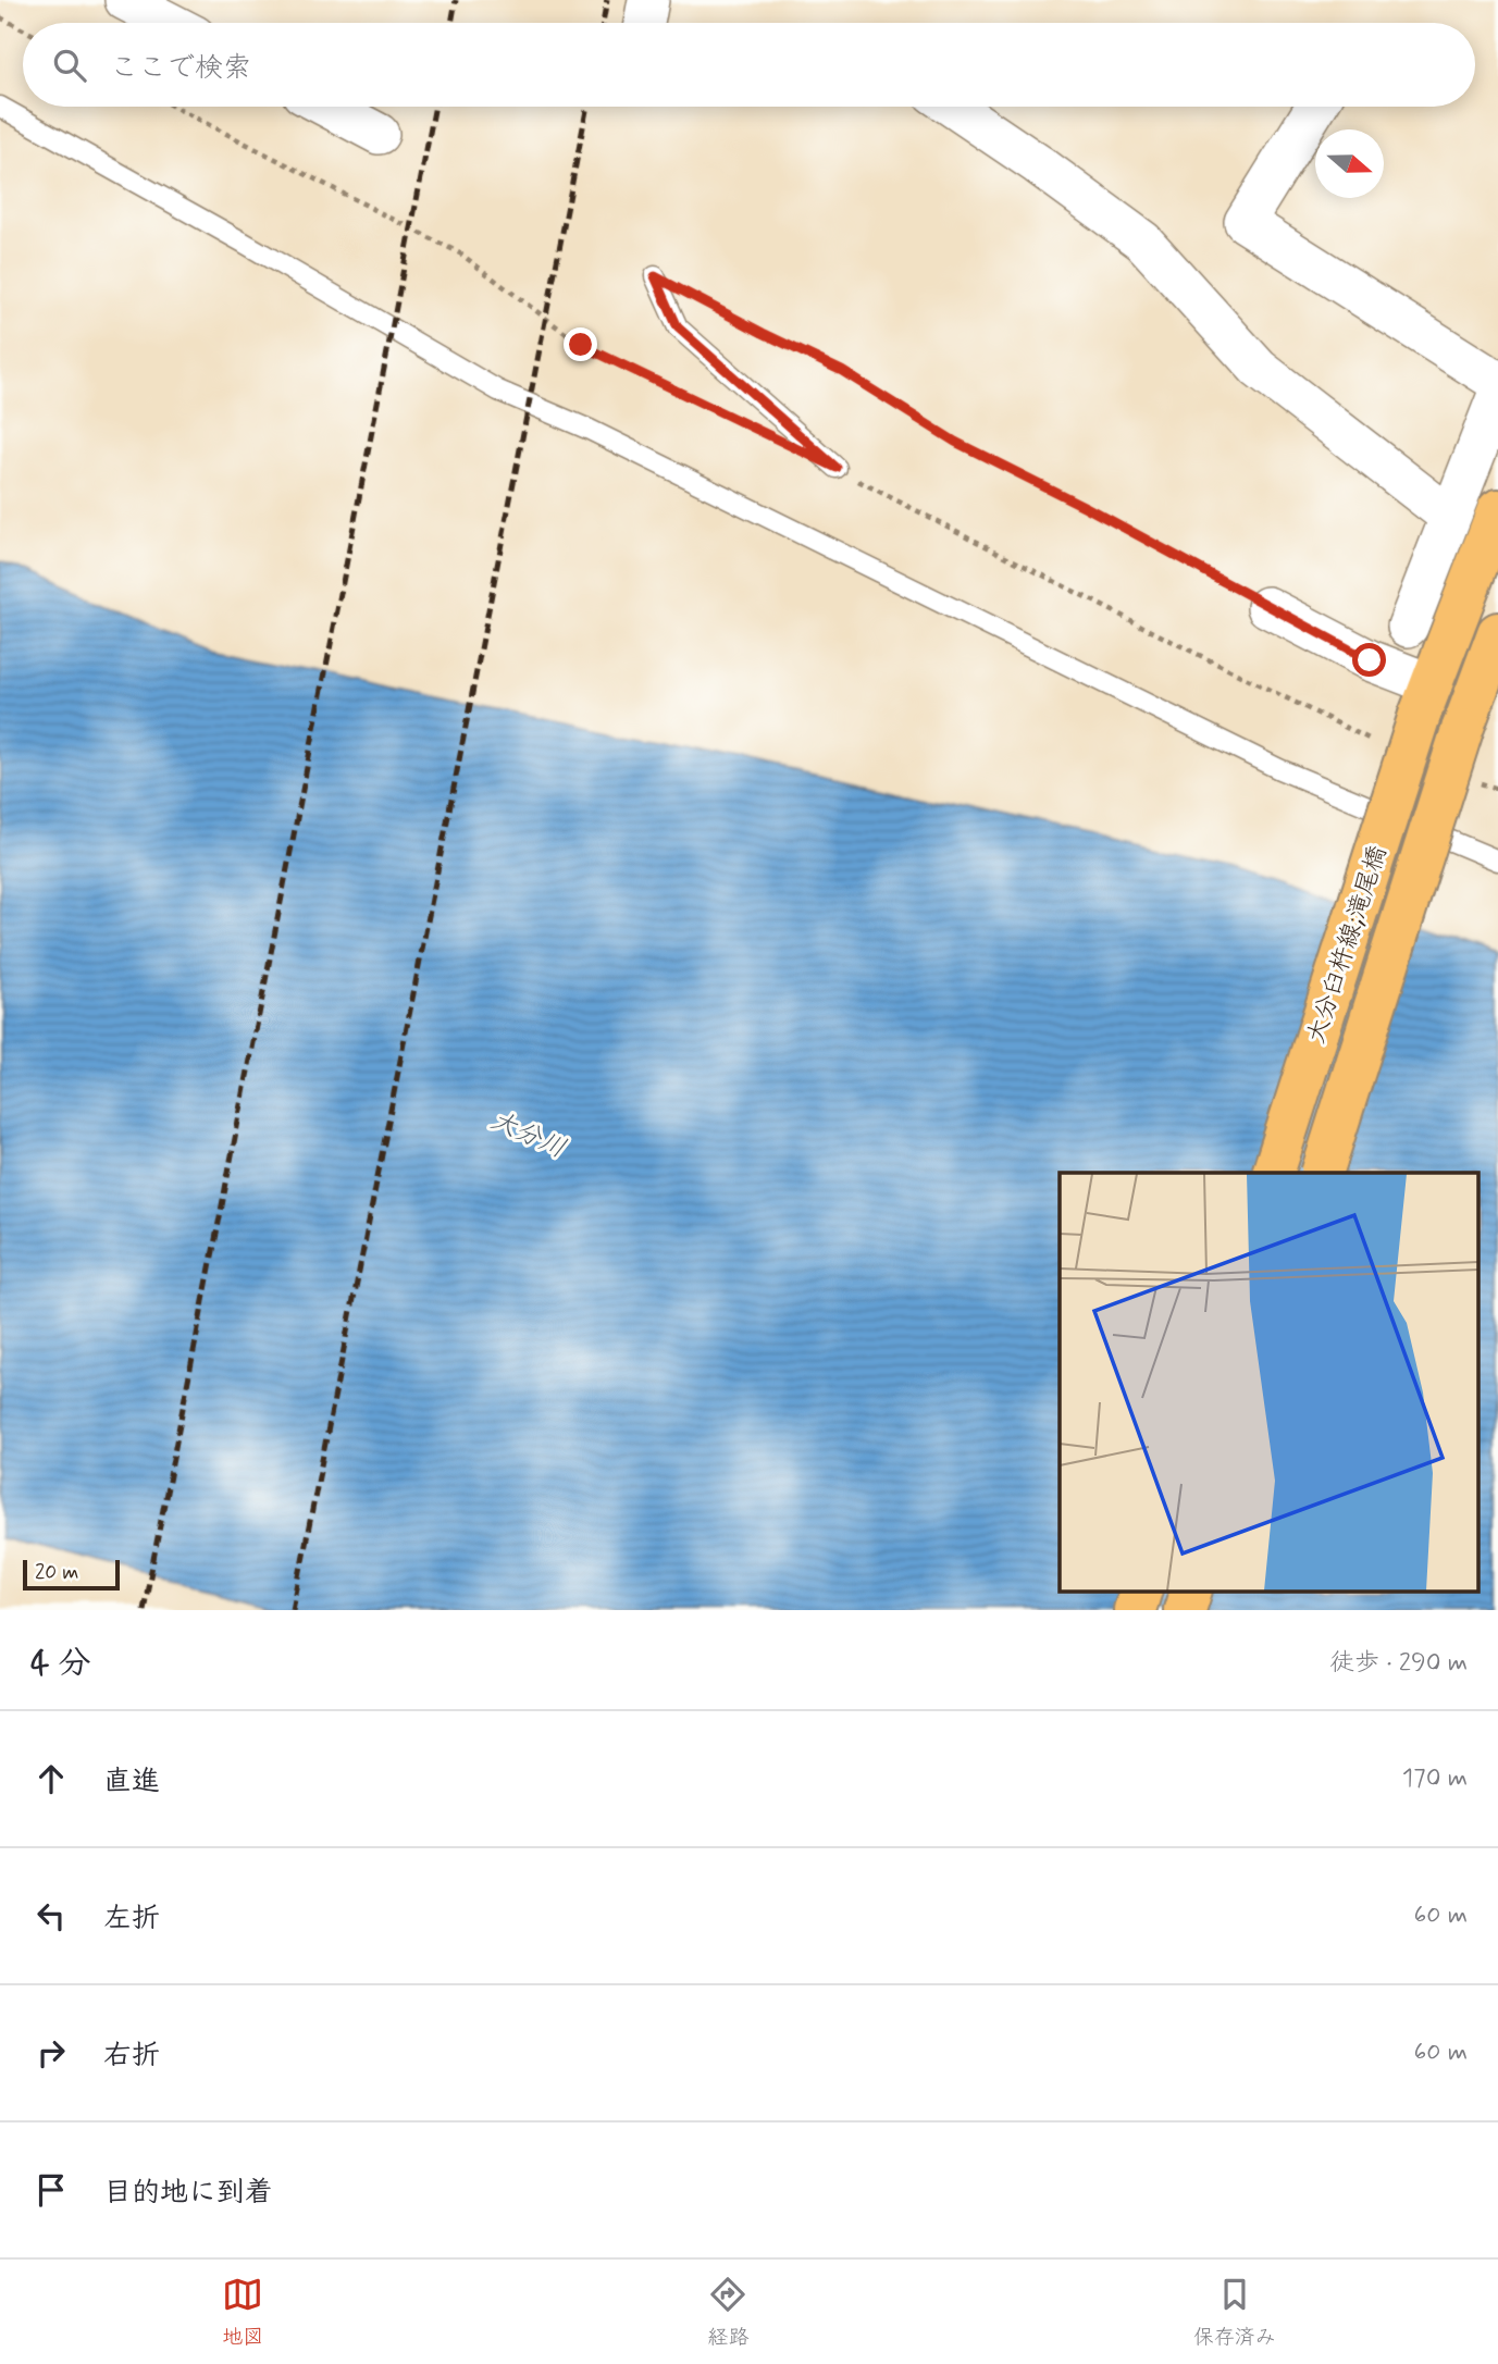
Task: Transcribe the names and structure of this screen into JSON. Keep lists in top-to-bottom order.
{
  "streets": {
    "main road": ["大分臼杵線;滝尾橋"]
  },
  "water": ["大分川"],
  "scale_bar": "20 m",
  "north": "right",
  "page": {
    "search": "ここで検索",
    "scale": "20 m",
    "heading": ["4 分", "徒歩 · 290 m"],
    "list": [
      ["直進", "170 m"],
      ["左折", "60 m"],
      ["右折", "60 m"],
      "目的地に到着"
    ],
    "nav": ["地図", "経路", "保存済み"]
  }
}
